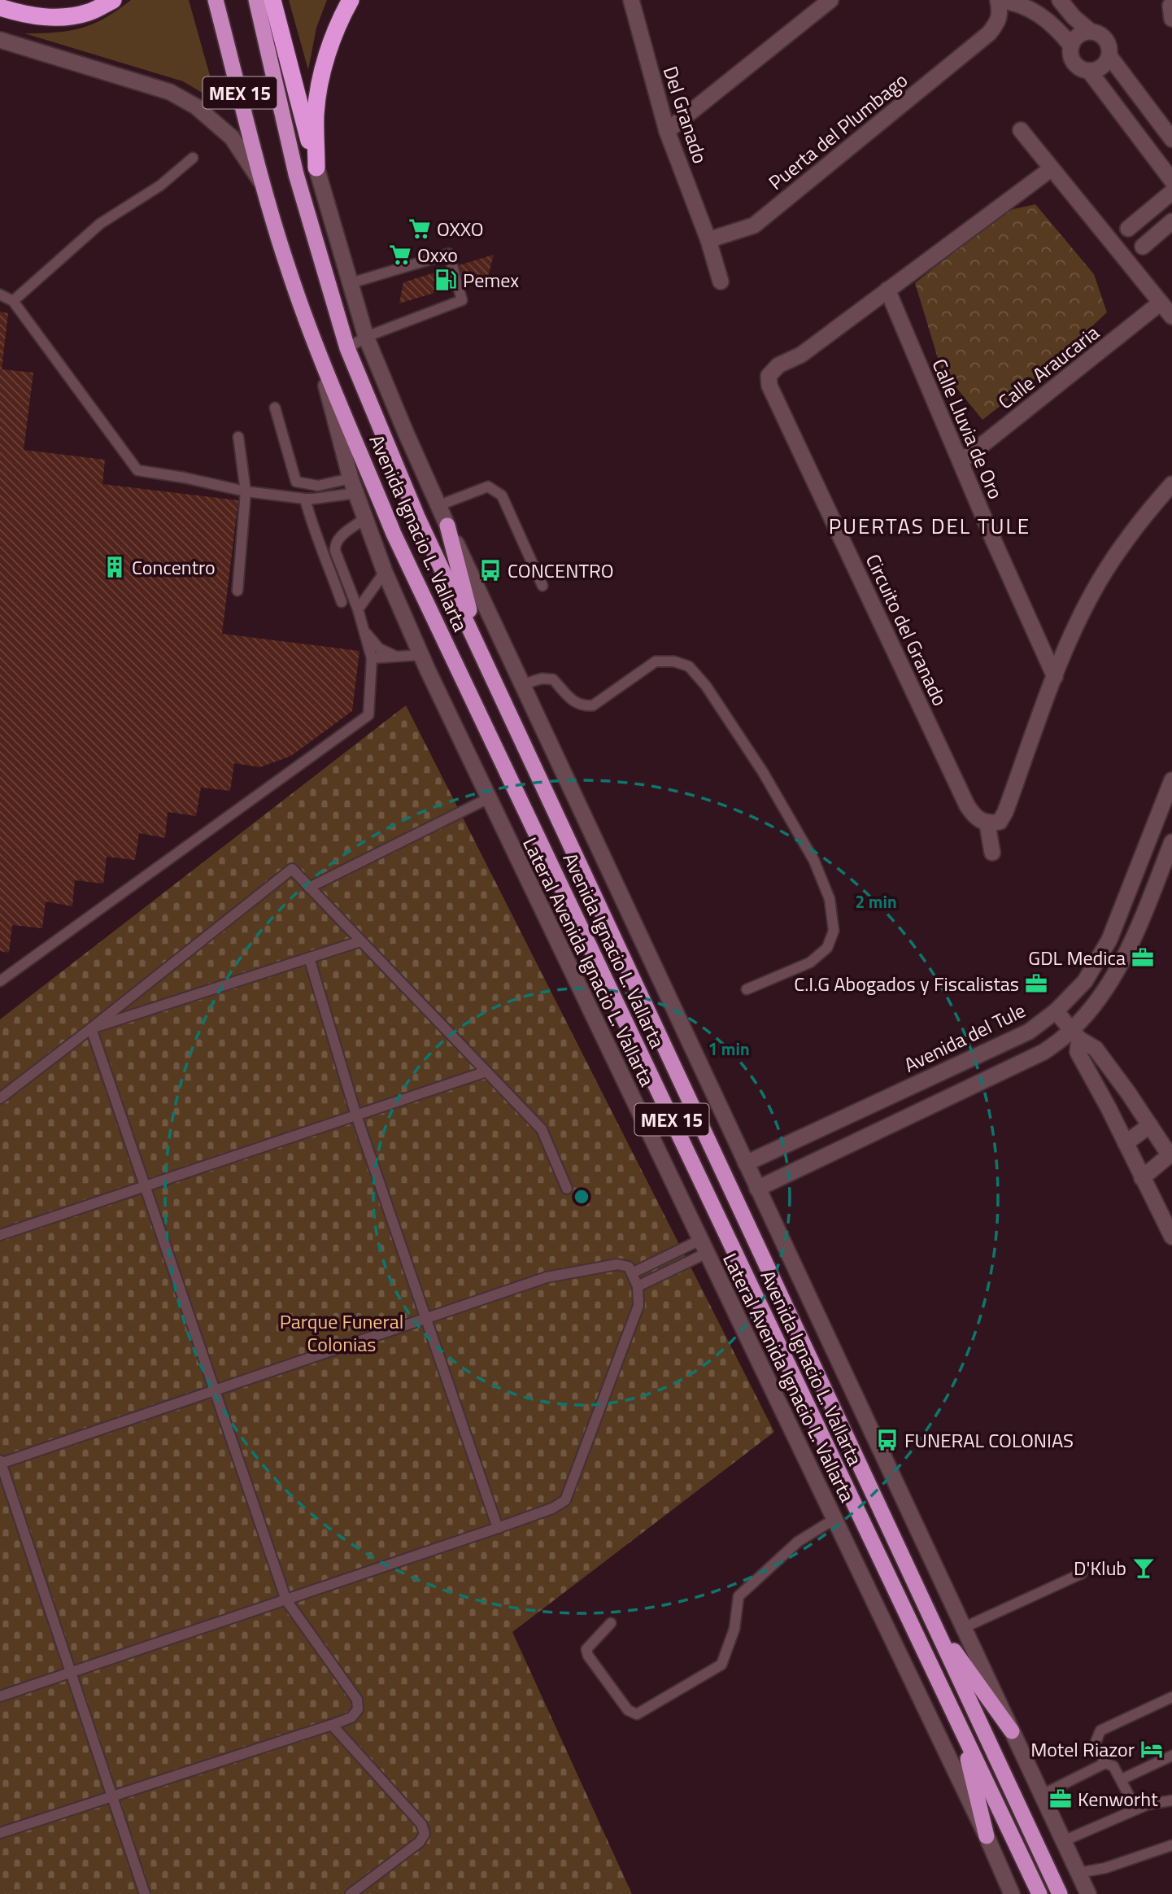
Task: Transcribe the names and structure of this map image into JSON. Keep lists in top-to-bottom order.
{
  "streets": {
    "highway": ["MEX 15", "Avenida Ignacio L. Vallarta"],
    "street": [
      "Del Granado",
      "Puerta del Plumbago",
      "Calle Araucaria",
      "Calle Lluvia de Oro",
      "Circuito del Granado",
      "Lateral Avenida Ignacio L. Vallarta",
      "Avenida del Tule"
    ]
  },
  "crossings": [
    ["Del Granado", "Puerta del Plumbago"],
    ["Calle Araucaria", "Calle Lluvia de Oro"],
    ["Calle Lluvia de Oro", "Circuito del Granado"],
    ["Avenida Ignacio L. Vallarta", "Lateral Avenida Ignacio L. Vallarta"]
  ],
  "districts": ["PUERTAS DEL TULE"],
  "parks": ["Parque Funeral Colonias"],
  "places": {
    "supermarket": ["OXXO", "Oxxo"],
    "fuel station": ["Pemex"],
    "building": ["Concentro"],
    "bus stop": ["CONCENTRO", "FUNERAL COLONIAS"],
    "office": ["GDL Medica", "C.I.G Abogados y Fiscalistas", "Kenworht"],
    "bar": ["D'Klub"],
    "hotel": ["Motel Riazor"]
  },
  "rings": ["2 min", "1 min"]
}
